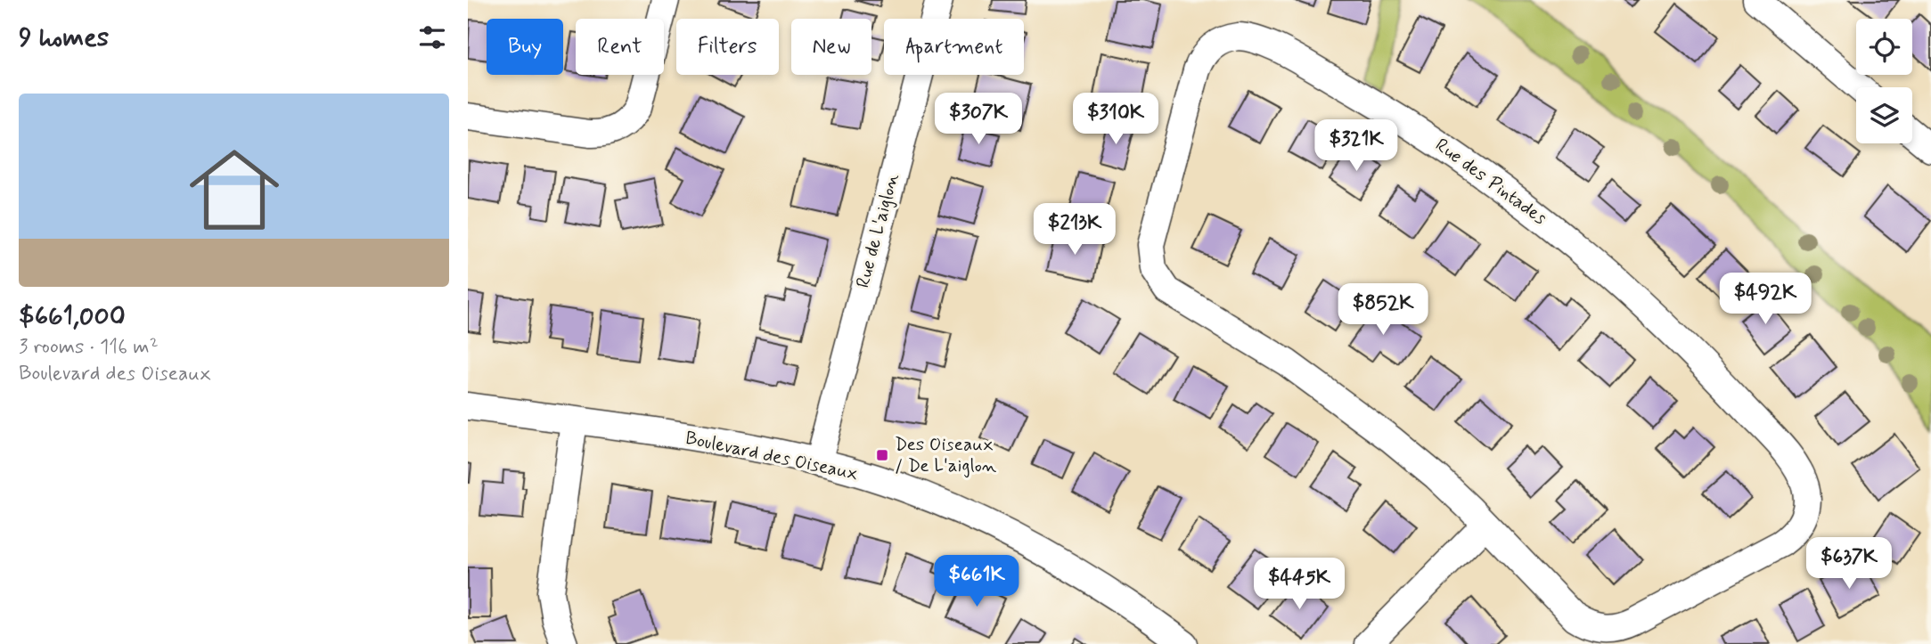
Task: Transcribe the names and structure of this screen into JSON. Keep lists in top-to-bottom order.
{
  "streets": {
    "street": ["Rue des Pintades", "Rue de L'aiglon", "Boulevard des Oiseaux"]
  },
  "crossings": [
    ["Rue de L'aiglon", "Boulevard des Oiseaux"]
  ],
  "places": {
    "transit": ["Des Oiseaux / De L'aiglon"]
  },
  "page": {
    "heading": "9 homes",
    "chip": [
      "Buy",
      "Rent",
      "Filters",
      "New",
      "Apartment"
    ],
    "list": [
      {
        "name": "$661,000",
        "note": "3 rooms · 116 m² · Boulevard des Oiseaux"
      }
    ],
    "price": [
      "$307K",
      "$310K",
      "$321K",
      "$213K",
      "$492K",
      "$852K",
      "$637K",
      "$661K",
      "$445K"
    ]
  }
}
